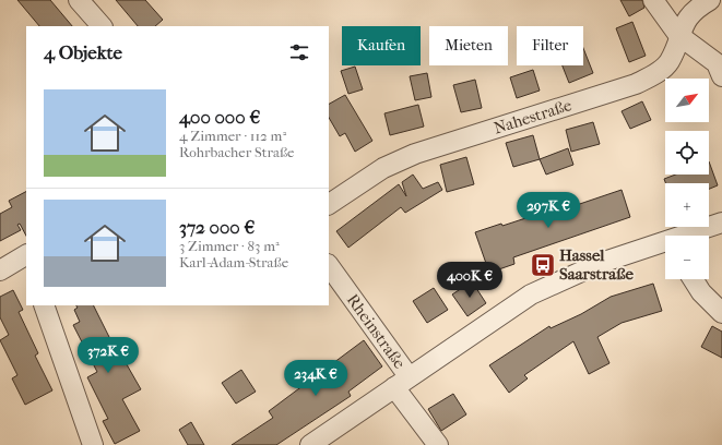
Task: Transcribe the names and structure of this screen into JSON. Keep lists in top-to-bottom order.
{
  "streets": {
    "street": ["Nahestraße", "Rheinstraße"]
  },
  "places": {
    "bus stop": ["Hassel Saarstraße"]
  },
  "north": "top right",
  "page": {
    "chip": ["Kaufen", "Mieten", "Filter"],
    "heading": "4 Objekte",
    "map_buttons": ["+", "−"],
    "list": [
      {
        "name": "400 000 €",
        "note": "4 Zimmer · 112 m² · Rohrbacher Straße"
      },
      {
        "name": "372 000 €",
        "note": "3 Zimmer · 83 m² · Karl-Adam-Straße"
      }
    ],
    "price": [
      "297K €",
      "400K €",
      "372K €",
      "234K €"
    ]
  }
}
